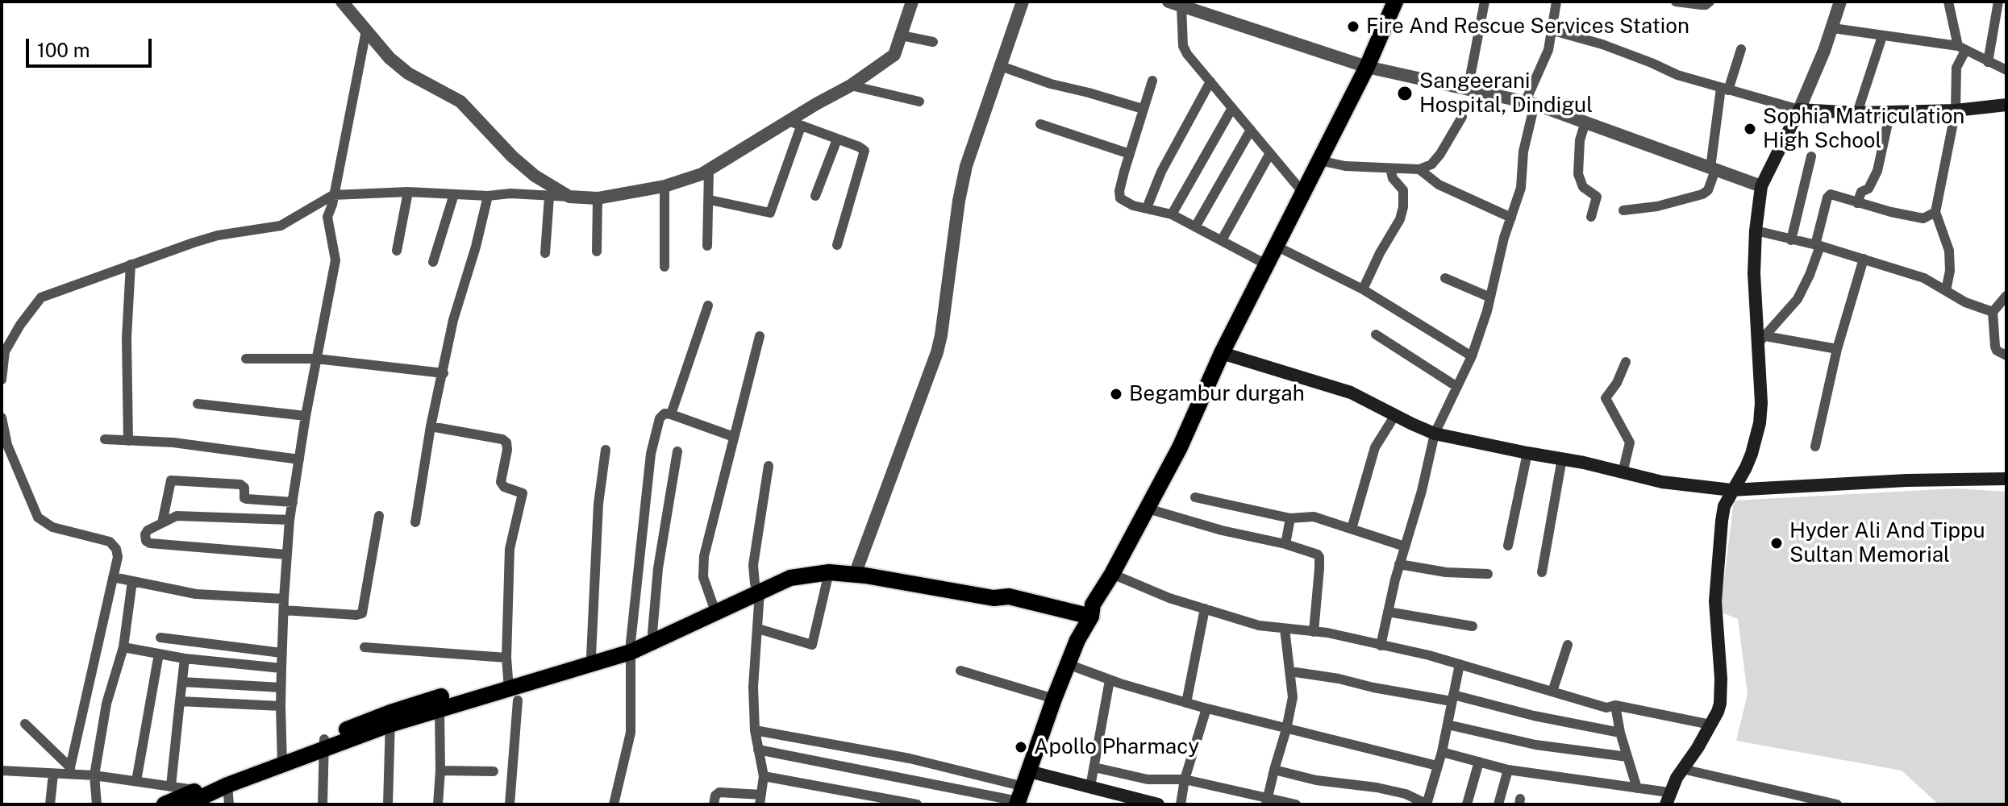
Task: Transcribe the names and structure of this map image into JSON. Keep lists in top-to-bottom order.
{
  "places": [
    "Fire And Rescue Services Station",
    "Sangeerani Hospital, Dindigul",
    "Sophia Matriculation High School",
    "Begambur durgah",
    "Hyder Ali And Tippu Sultan Memorial",
    "Apollo Pharmacy"
  ],
  "scale_bar": "100 m"
}
